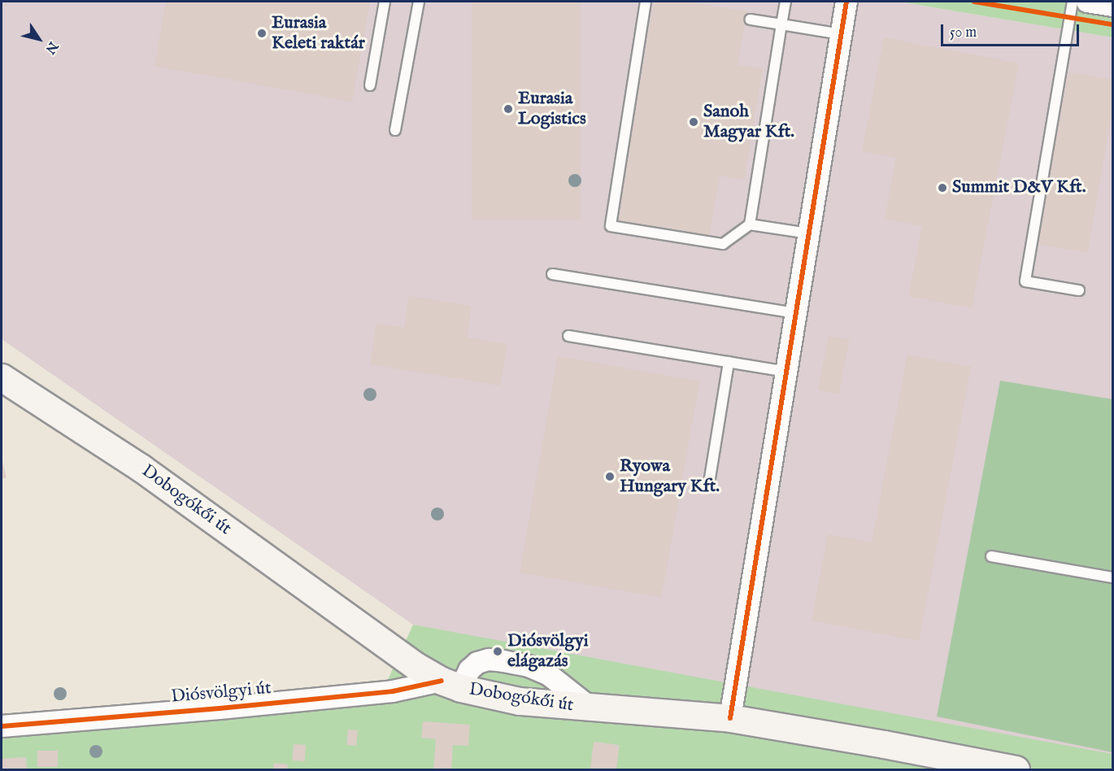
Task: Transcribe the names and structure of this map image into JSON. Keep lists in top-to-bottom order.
{
  "streets": {
    "main road": ["Dobogókői út"],
    "street": ["Diósvölgyi út"]
  },
  "crossings": [
    ["Dobogókői út", "Diósvölgyi út"]
  ],
  "places": [
    "Eurasia Keleti raktár",
    "Eurasia Logistics",
    "Sanoh Magyar Kft.",
    "Summit D&V Kft.",
    "Ryowa Hungary Kft.",
    "Diósvölgyi elágazás"
  ],
  "scale_bar": "50 m",
  "north": "bottom right"
}
